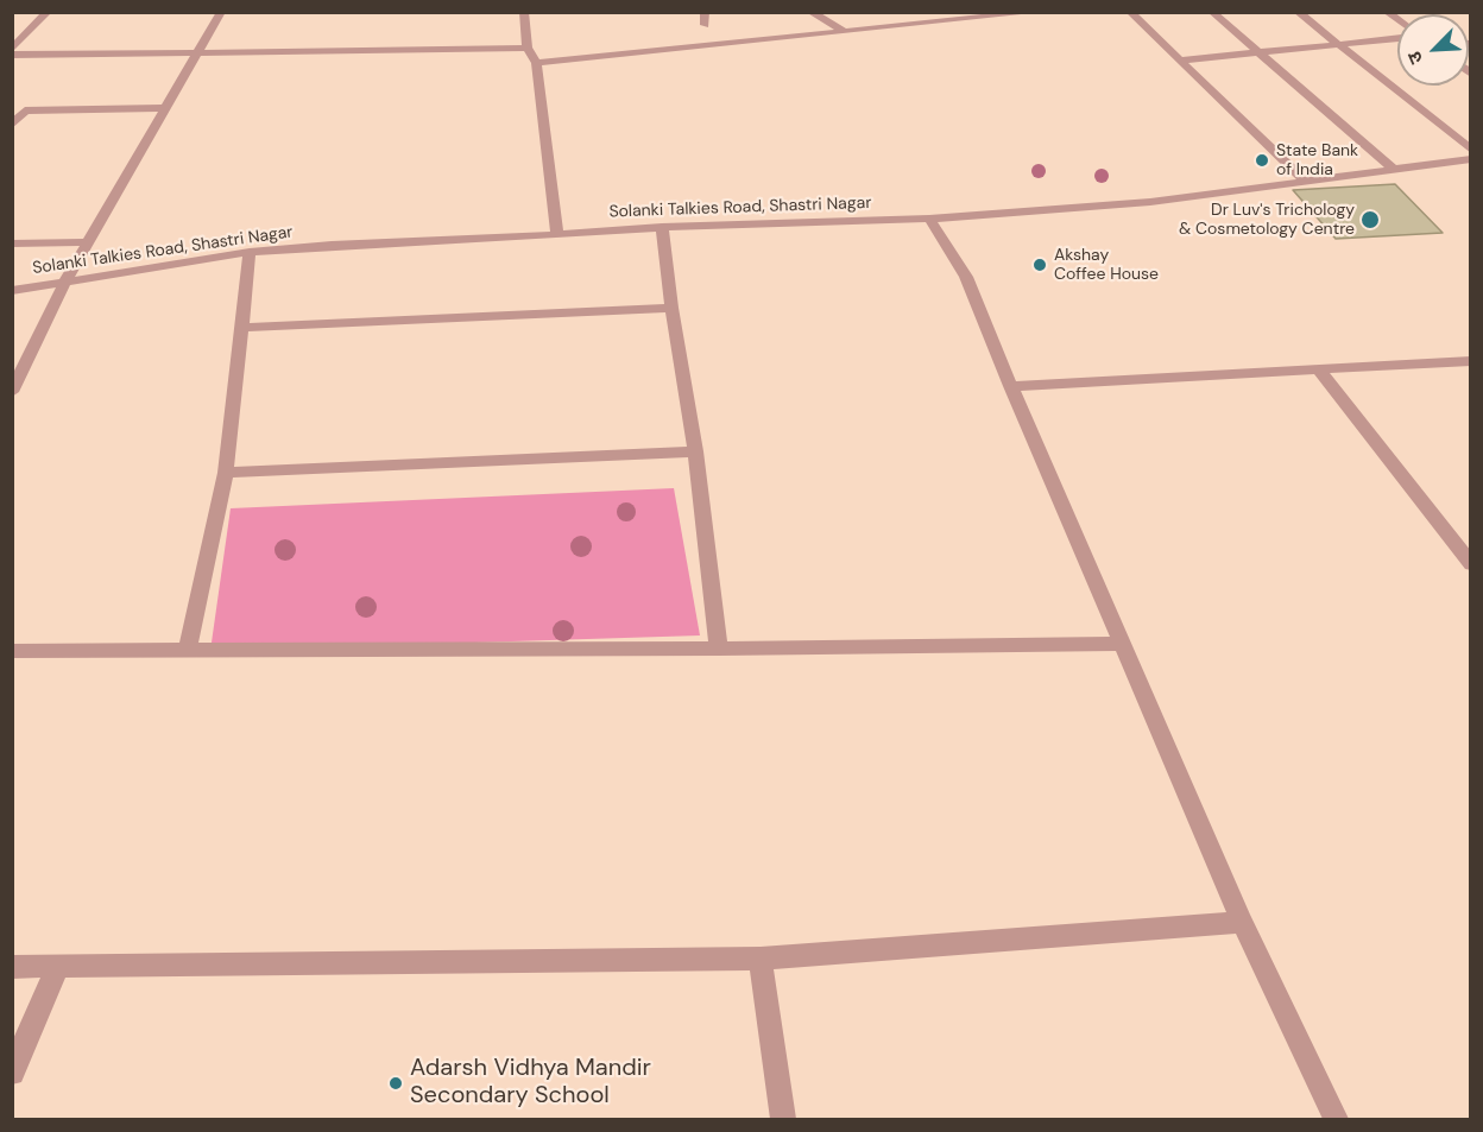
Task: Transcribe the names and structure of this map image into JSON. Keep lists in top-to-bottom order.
{
  "streets": {
    "street": ["Solanki Talkies Road, Shastri Nagar"]
  },
  "places": [
    "State Bank of India",
    "Dr Luv's Trichology & Cosmetology Centre",
    "Akshay Coffee House",
    "Adarsh Vidhya Mandir Secondary School"
  ],
  "north": "bottom left"
}
